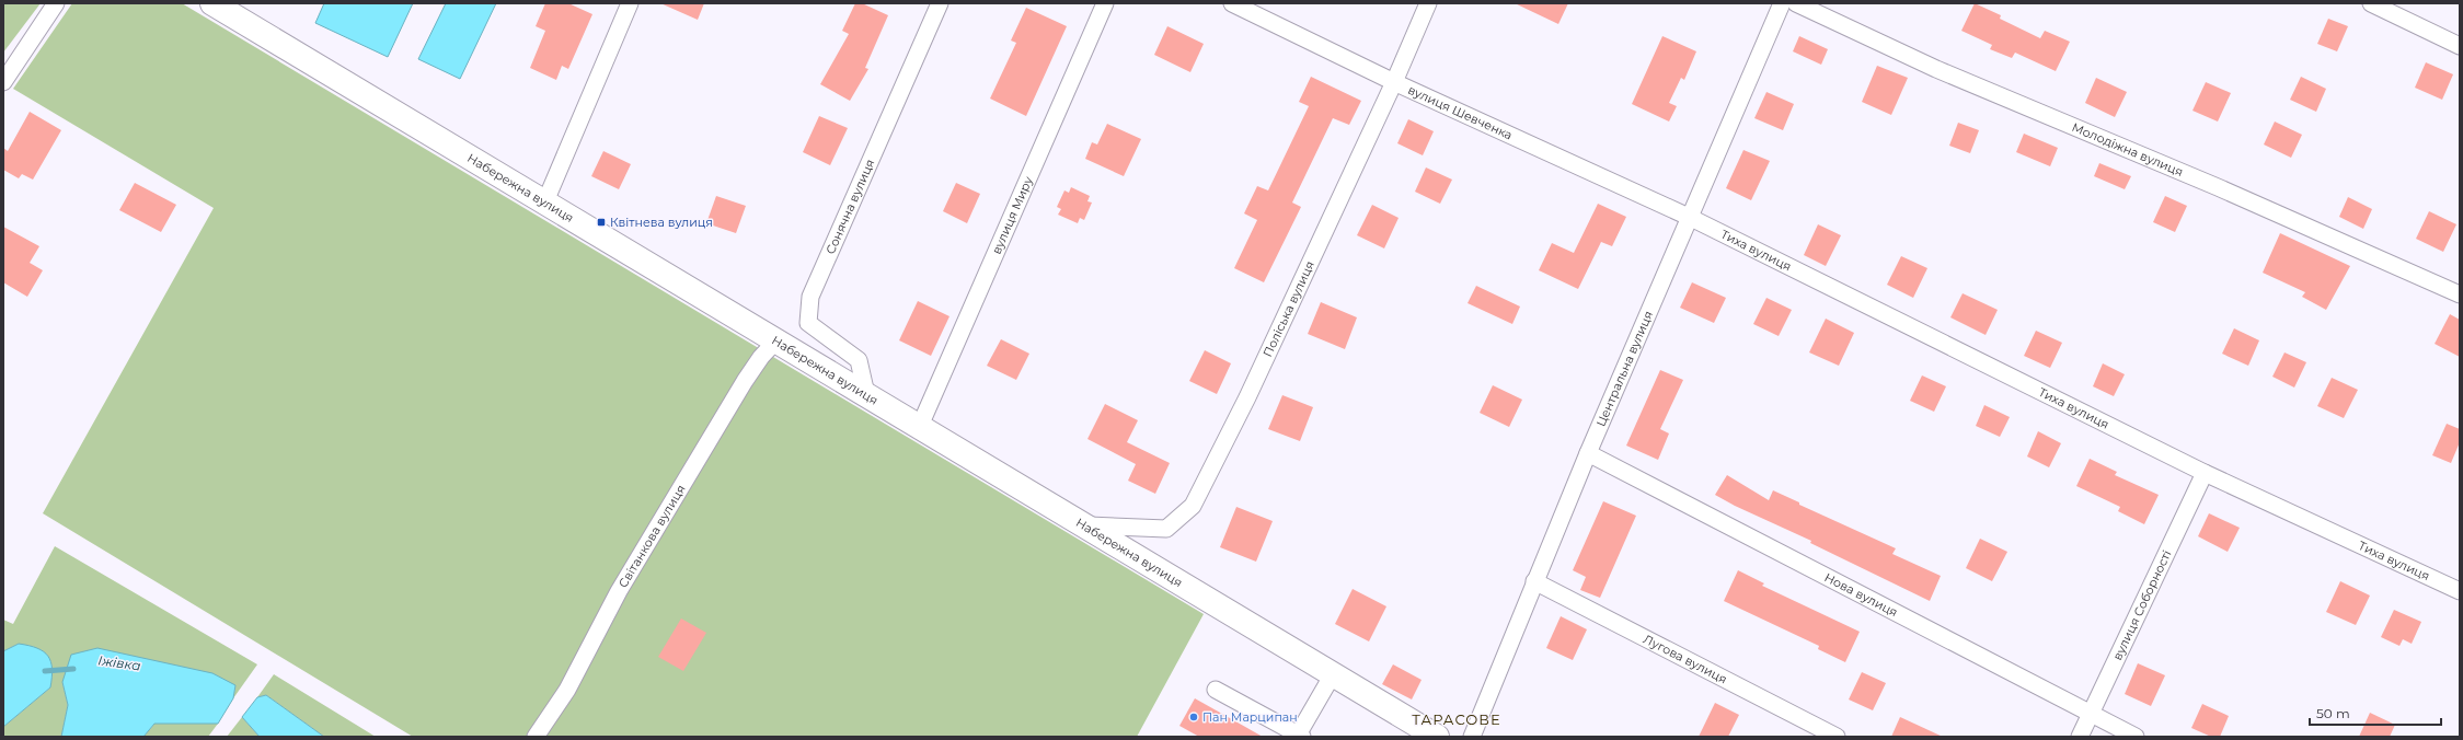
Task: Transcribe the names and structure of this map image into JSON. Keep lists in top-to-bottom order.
{
  "streets": {
    "street": [
      "вулиця Шевченка",
      "Молодіжна вулиця",
      "Набережна вулиця",
      "Сонячна вулиця",
      "вулиця Миру",
      "Тиха вулиця",
      "Поліська вулиця",
      "Центральна вулиця",
      "Світанкова вулиця",
      "Нова вулиця",
      "вулиця Соборності",
      "Лугова вулиця"
    ]
  },
  "crossings": [
    ["вулиця Шевченка", "Тиха вулиця"],
    ["вулиця Шевченка", "Поліська вулиця"],
    ["вулиця Шевченка", "Центральна вулиця"],
    ["Набережна вулиця", "Сонячна вулиця"],
    ["Набережна вулиця", "вулиця Миру"],
    ["Набережна вулиця", "Поліська вулиця"],
    ["Набережна вулиця", "Світанкова вулиця"],
    ["Тиха вулиця", "Центральна вулиця"],
    ["Тиха вулиця", "вулиця Соборності"],
    ["Центральна вулиця", "Нова вулиця"],
    ["Центральна вулиця", "Лугова вулиця"],
    ["Нова вулиця", "вулиця Соборності"]
  ],
  "districts": ["ТАРАСОВЕ"],
  "water": ["Іжівка"],
  "places": {
    "transit": ["Квітнева вулиця"],
    "other": ["Пан Марципан"]
  },
  "scale_bar": "50 m"
}
